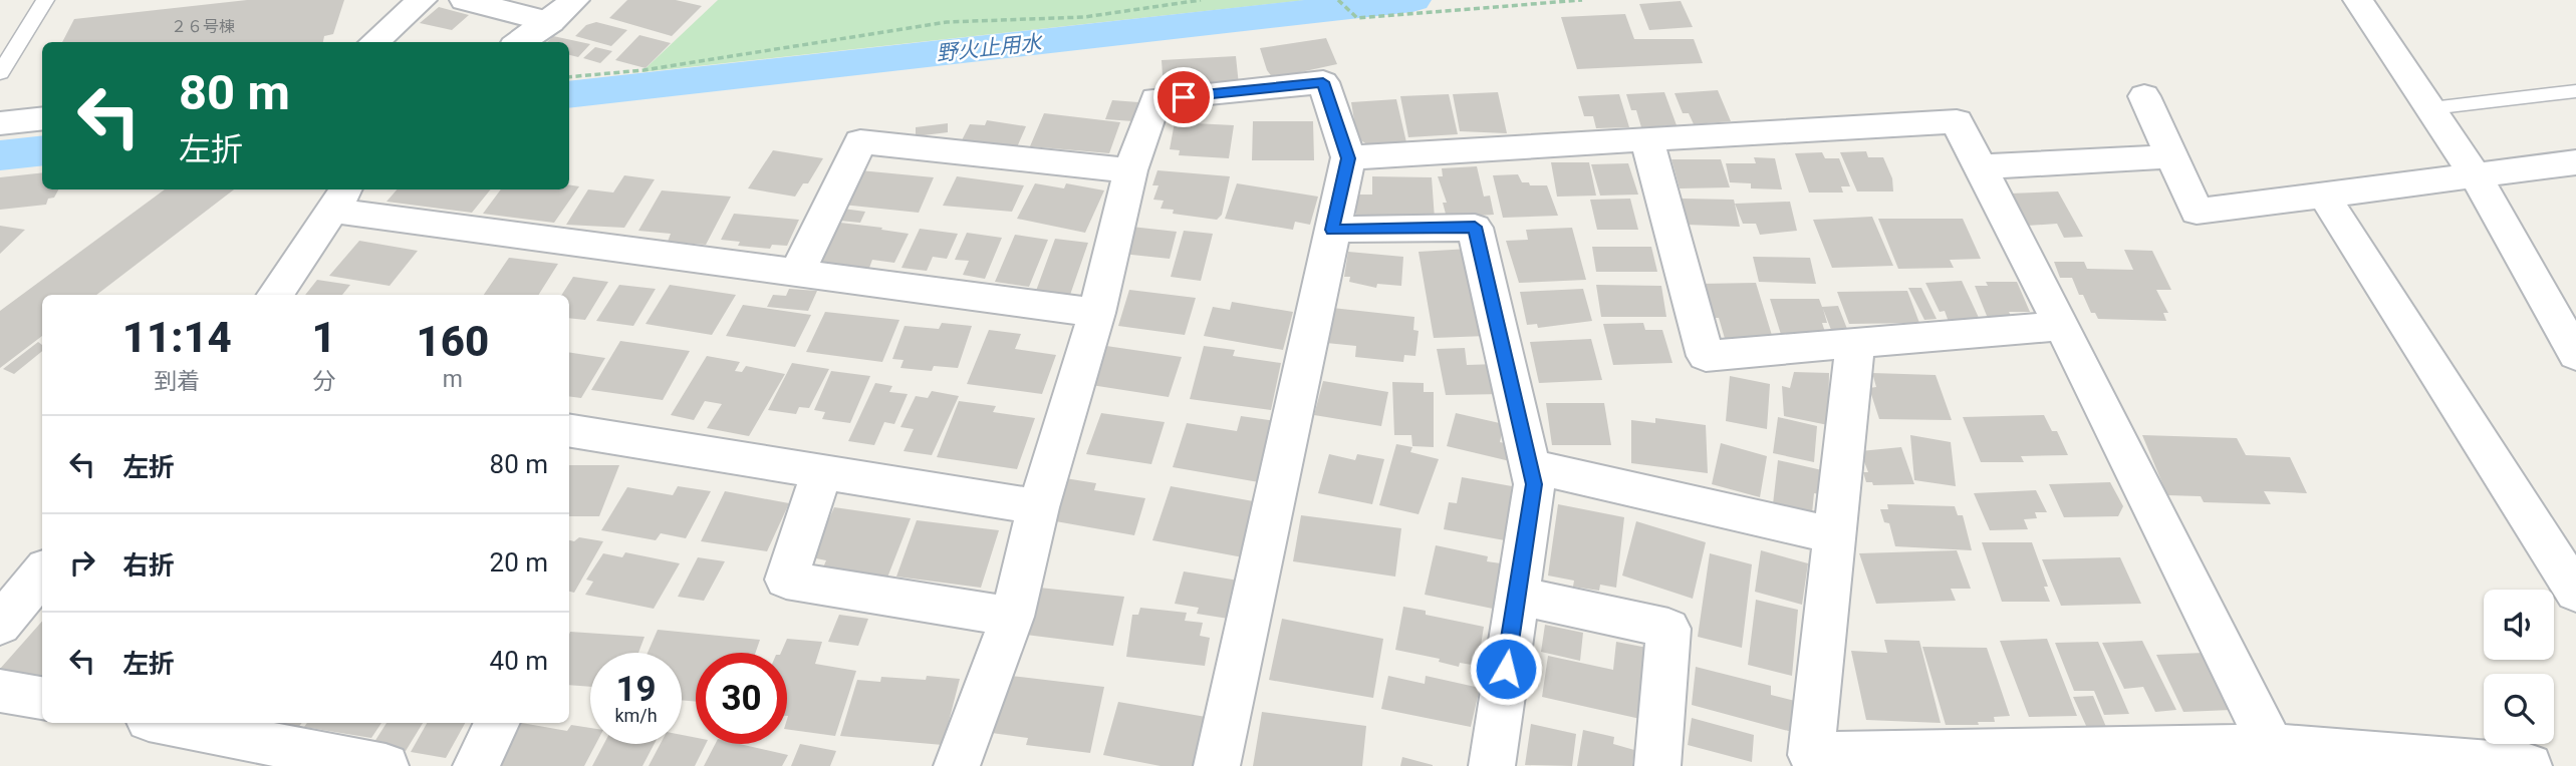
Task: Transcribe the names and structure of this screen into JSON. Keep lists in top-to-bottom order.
{
  "water": ["野火止用水"],
  "house_numbers": ["２６号棟"],
  "page": {
    "turn": ["80 m", "左折"],
    "eta": [
      "11:14",
      "到着",
      "1",
      "分",
      "160",
      "m"
    ],
    "list": [
      {
        "name": "左折",
        "value": "80 m"
      },
      {
        "name": "右折",
        "value": "20 m"
      },
      {
        "name": "左折",
        "value": "40 m"
      }
    ],
    "speed": "19 km/h",
    "limit": "30"
  }
}
